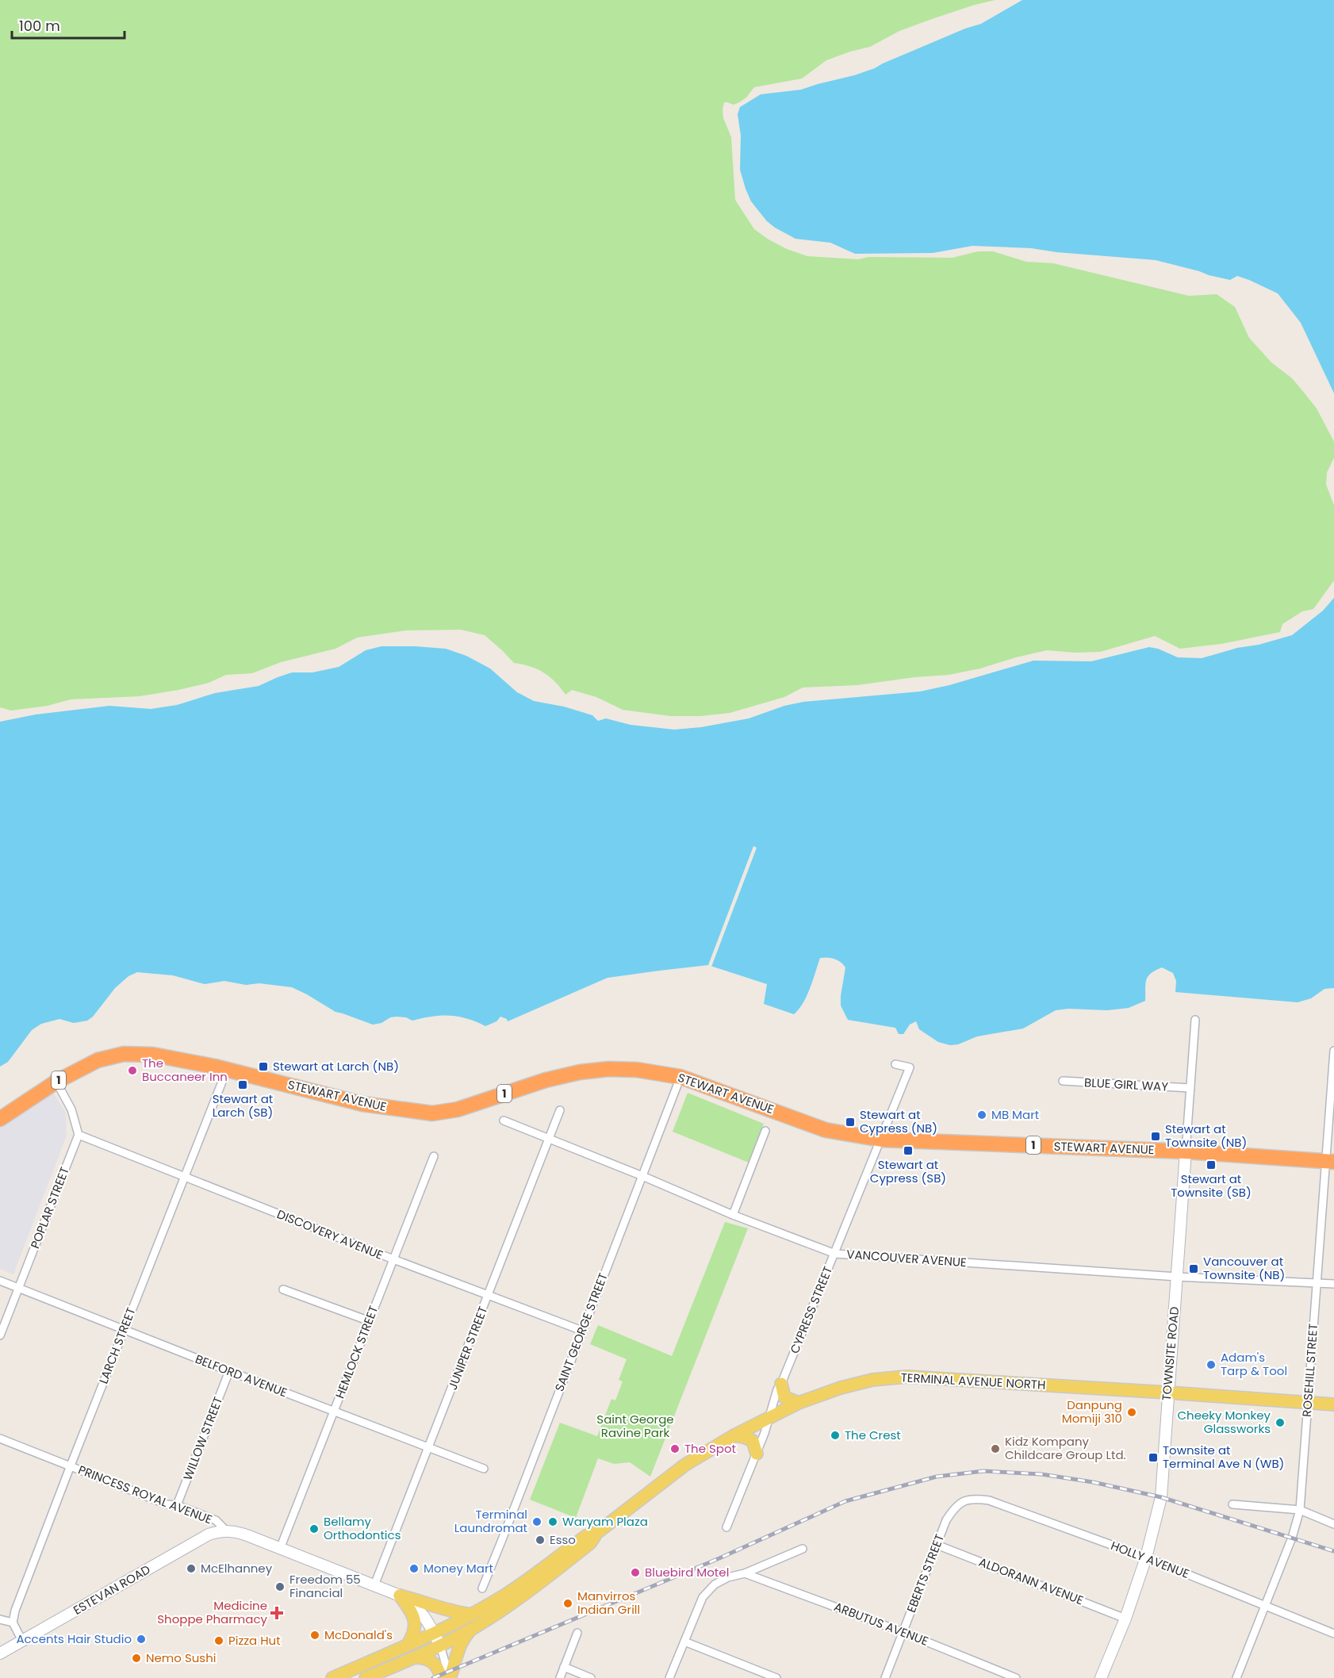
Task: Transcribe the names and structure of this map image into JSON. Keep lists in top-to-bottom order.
{
  "streets": {
    "highway": ["1", "STEWART AVENUE"],
    "main road": ["TERMINAL AVENUE NORTH"],
    "street": [
      "BLUE GIRL WAY",
      "POPLAR STREET",
      "DISCOVERY AVENUE",
      "VANCOUVER AVENUE",
      "CYPRESS STREET",
      "SAINT GEORGE STREET",
      "LARCH STREET",
      "JUNIPER STREET",
      "HEMLOCK STREET",
      "TOWNSITE ROAD",
      "ROSEHILL STREET",
      "BELFORD AVENUE",
      "WILLOW STREET",
      "PRINCESS ROYAL AVENUE",
      "HOLLY AVENUE",
      "EBERTS STREET",
      "ALDORANN AVENUE",
      "ESTEVAN ROAD",
      "ARBUTUS AVENUE"
    ]
  },
  "crossings": [
    ["BLUE GIRL WAY", "TOWNSITE ROAD"],
    ["STEWART AVENUE", "CYPRESS STREET"],
    ["STEWART AVENUE", "SAINT GEORGE STREET"],
    ["STEWART AVENUE", "LARCH STREET"],
    ["STEWART AVENUE", "TOWNSITE ROAD"],
    ["STEWART AVENUE", "ROSEHILL STREET"],
    ["POPLAR STREET", "DISCOVERY AVENUE"],
    ["POPLAR STREET", "BELFORD AVENUE"],
    ["DISCOVERY AVENUE", "SAINT GEORGE STREET"],
    ["DISCOVERY AVENUE", "LARCH STREET"],
    ["DISCOVERY AVENUE", "JUNIPER STREET"],
    ["DISCOVERY AVENUE", "HEMLOCK STREET"],
    ["VANCOUVER AVENUE", "CYPRESS STREET"],
    ["VANCOUVER AVENUE", "SAINT GEORGE STREET"],
    ["VANCOUVER AVENUE", "JUNIPER STREET"],
    ["VANCOUVER AVENUE", "TOWNSITE ROAD"],
    ["VANCOUVER AVENUE", "ROSEHILL STREET"],
    ["CYPRESS STREET", "TERMINAL AVENUE NORTH"],
    ["LARCH STREET", "BELFORD AVENUE"],
    ["LARCH STREET", "PRINCESS ROYAL AVENUE"],
    ["JUNIPER STREET", "BELFORD AVENUE"],
    ["JUNIPER STREET", "PRINCESS ROYAL AVENUE"],
    ["HEMLOCK STREET", "BELFORD AVENUE"],
    ["HEMLOCK STREET", "PRINCESS ROYAL AVENUE"],
    ["TOWNSITE ROAD", "TERMINAL AVENUE NORTH"],
    ["TOWNSITE ROAD", "HOLLY AVENUE"],
    ["TOWNSITE ROAD", "ALDORANN AVENUE"],
    ["ROSEHILL STREET", "TERMINAL AVENUE NORTH"],
    ["ROSEHILL STREET", "HOLLY AVENUE"],
    ["BELFORD AVENUE", "WILLOW STREET"],
    ["TERMINAL AVENUE NORTH", "PRINCESS ROYAL AVENUE"],
    ["WILLOW STREET", "PRINCESS ROYAL AVENUE"],
    ["PRINCESS ROYAL AVENUE", "ESTEVAN ROAD"],
    ["HOLLY AVENUE", "EBERTS STREET"],
    ["EBERTS STREET", "ALDORANN AVENUE"],
    ["EBERTS STREET", "ARBUTUS AVENUE"]
  ],
  "parks": ["Saint George Ravine Park"],
  "places": {
    "transit": [
      "Stewart at Larch (NB)",
      "Stewart at Larch (SB)",
      "Stewart at Cypress (NB)",
      "Stewart at Townsite (NB)",
      "Stewart at Cypress (SB)",
      "Stewart at Townsite (SB)",
      "Vancouver at Townsite (NB)",
      "Townsite at Terminal Ave N (WB)"
    ],
    "other": [
      "The Buccaneer Inn",
      "MB Mart",
      "Adam's Tarp & Tool",
      "Danpung Momiji 310",
      "Cheeky Monkey Glassworks",
      "The Crest",
      "The Spot",
      "Kidz Kompany Childcare Group Ltd.",
      "Terminal Laundromat",
      "Waryam Plaza",
      "Bellamy Orthodontics",
      "Esso",
      "McElhanney",
      "Money Mart",
      "Bluebird Motel",
      "Freedom 55 Financial",
      "Manvirros Indian Grill",
      "McDonald's",
      "Accents Hair Studio",
      "Pizza Hut",
      "Nemo Sushi"
    ],
    "health": ["Medicine Shoppe Pharmacy"]
  },
  "scale_bar": "100 m"
}
